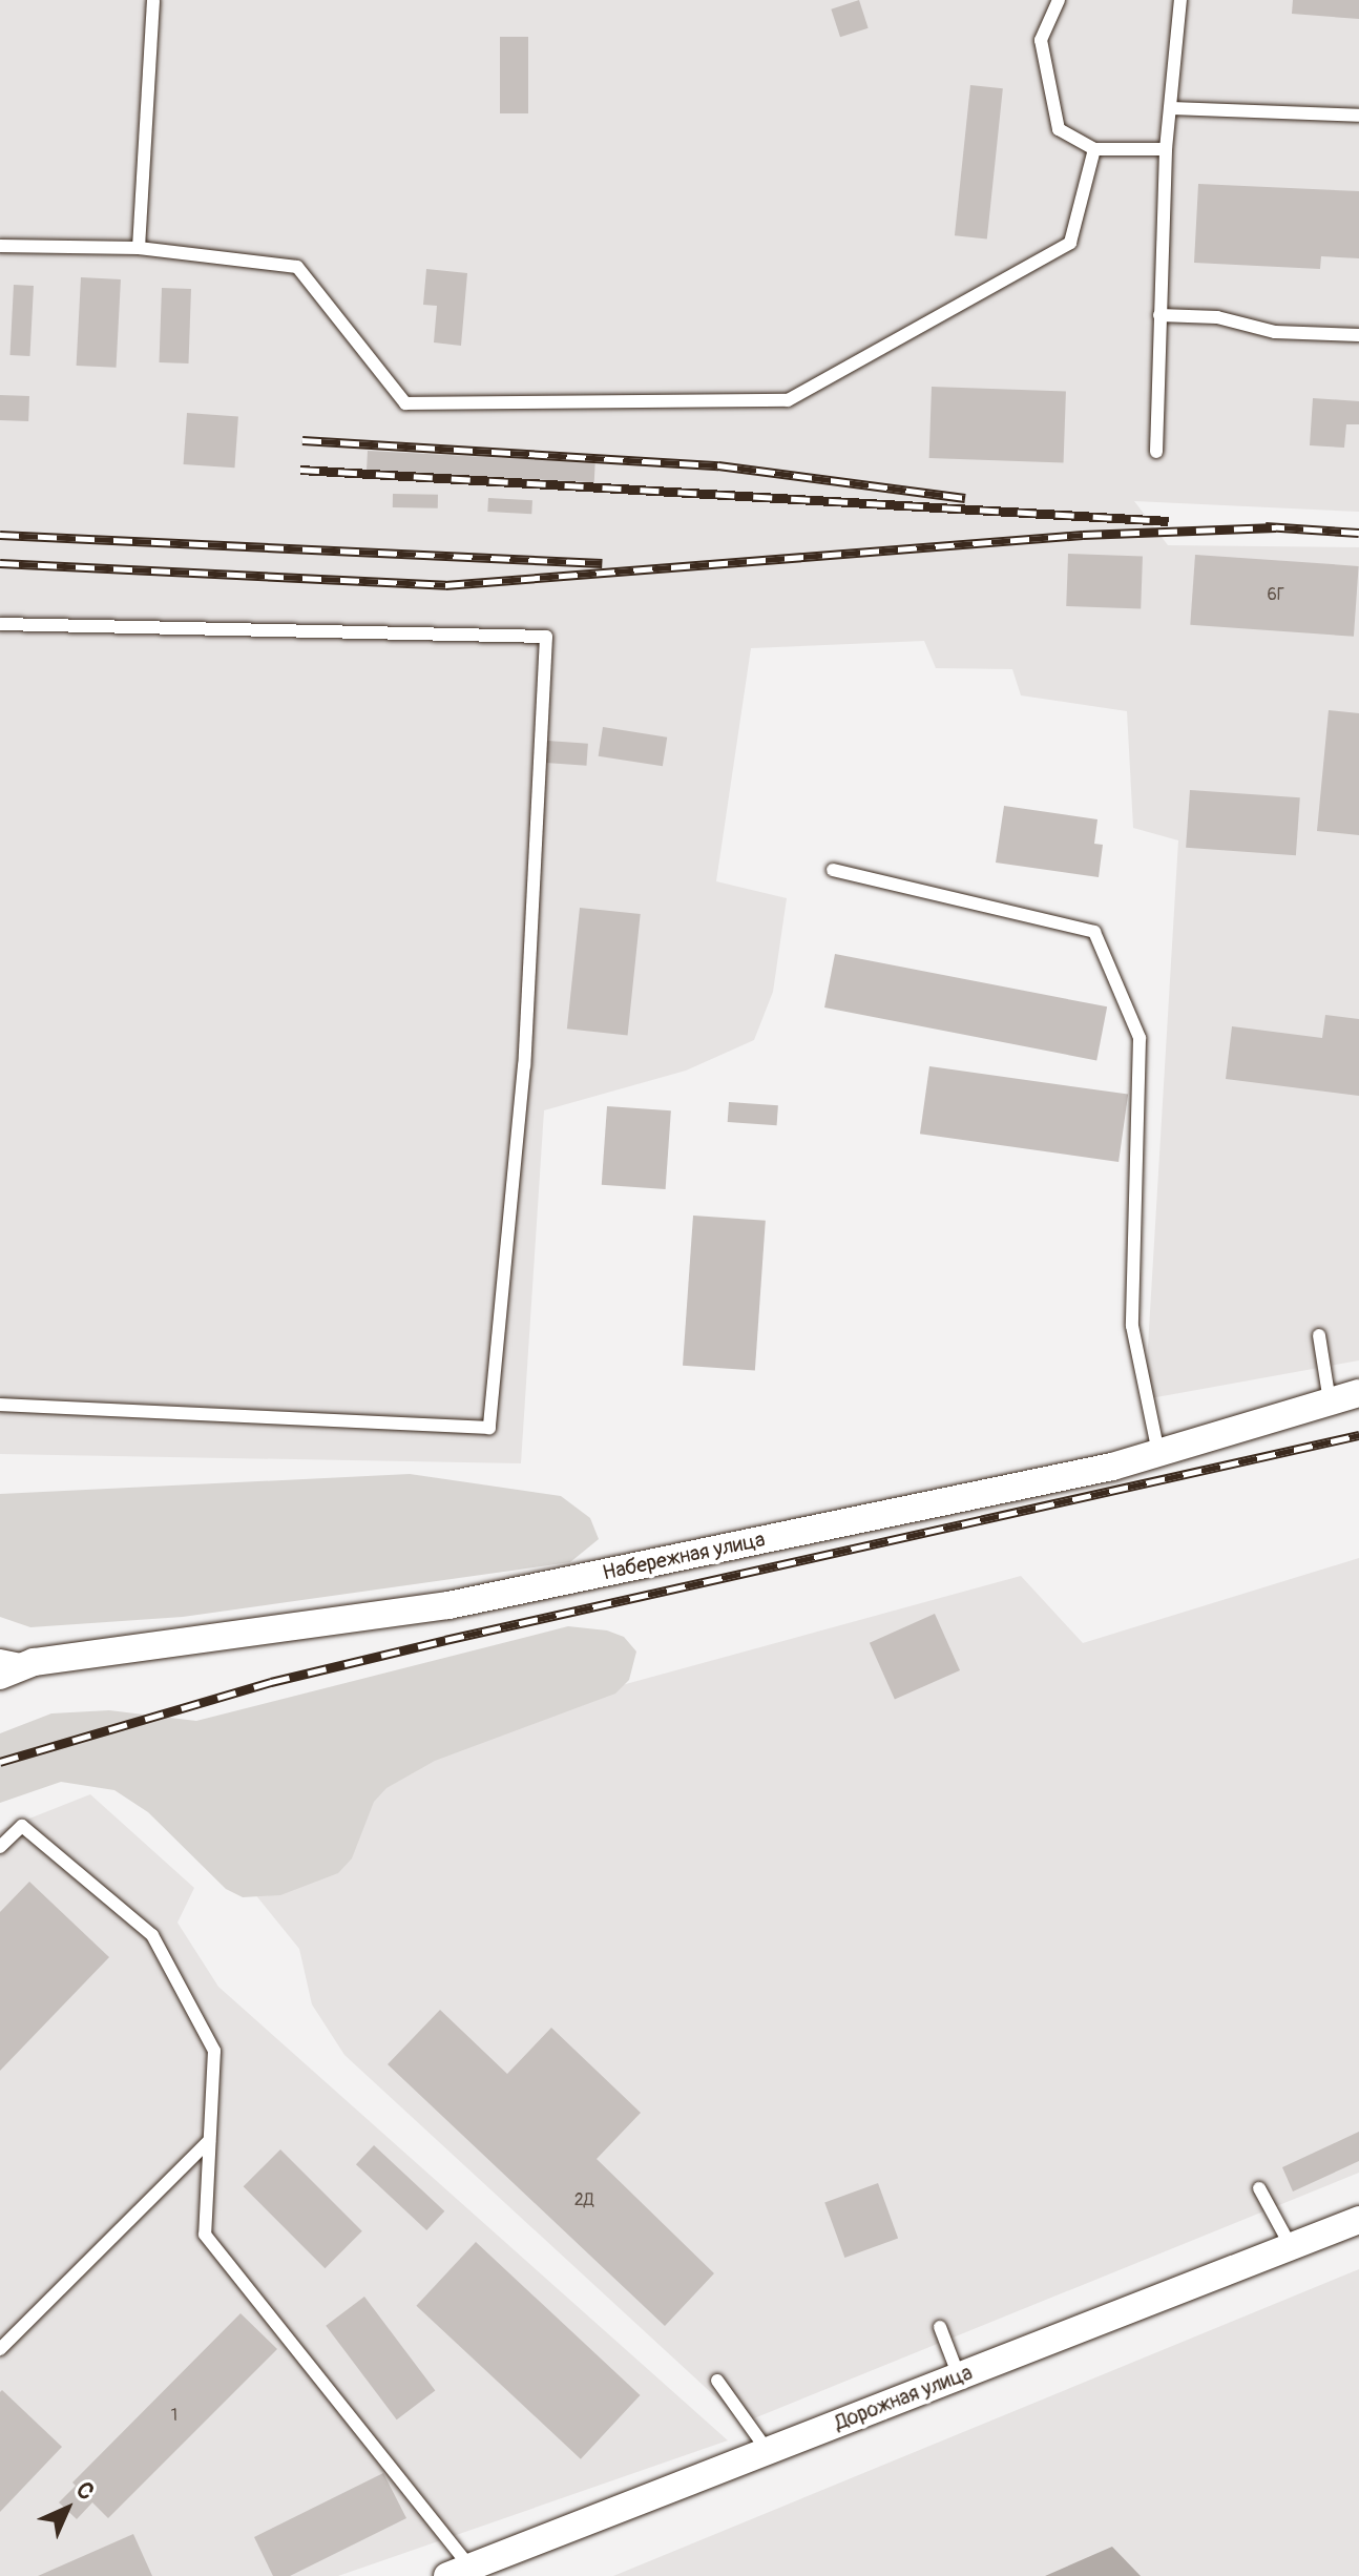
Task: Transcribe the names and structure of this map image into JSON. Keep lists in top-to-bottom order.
{
  "streets": {
    "street": ["Набережная улица", "Дорожная улица"]
  },
  "house_numbers": ["6Г", "2Д", "1"],
  "north": "top right"
}
